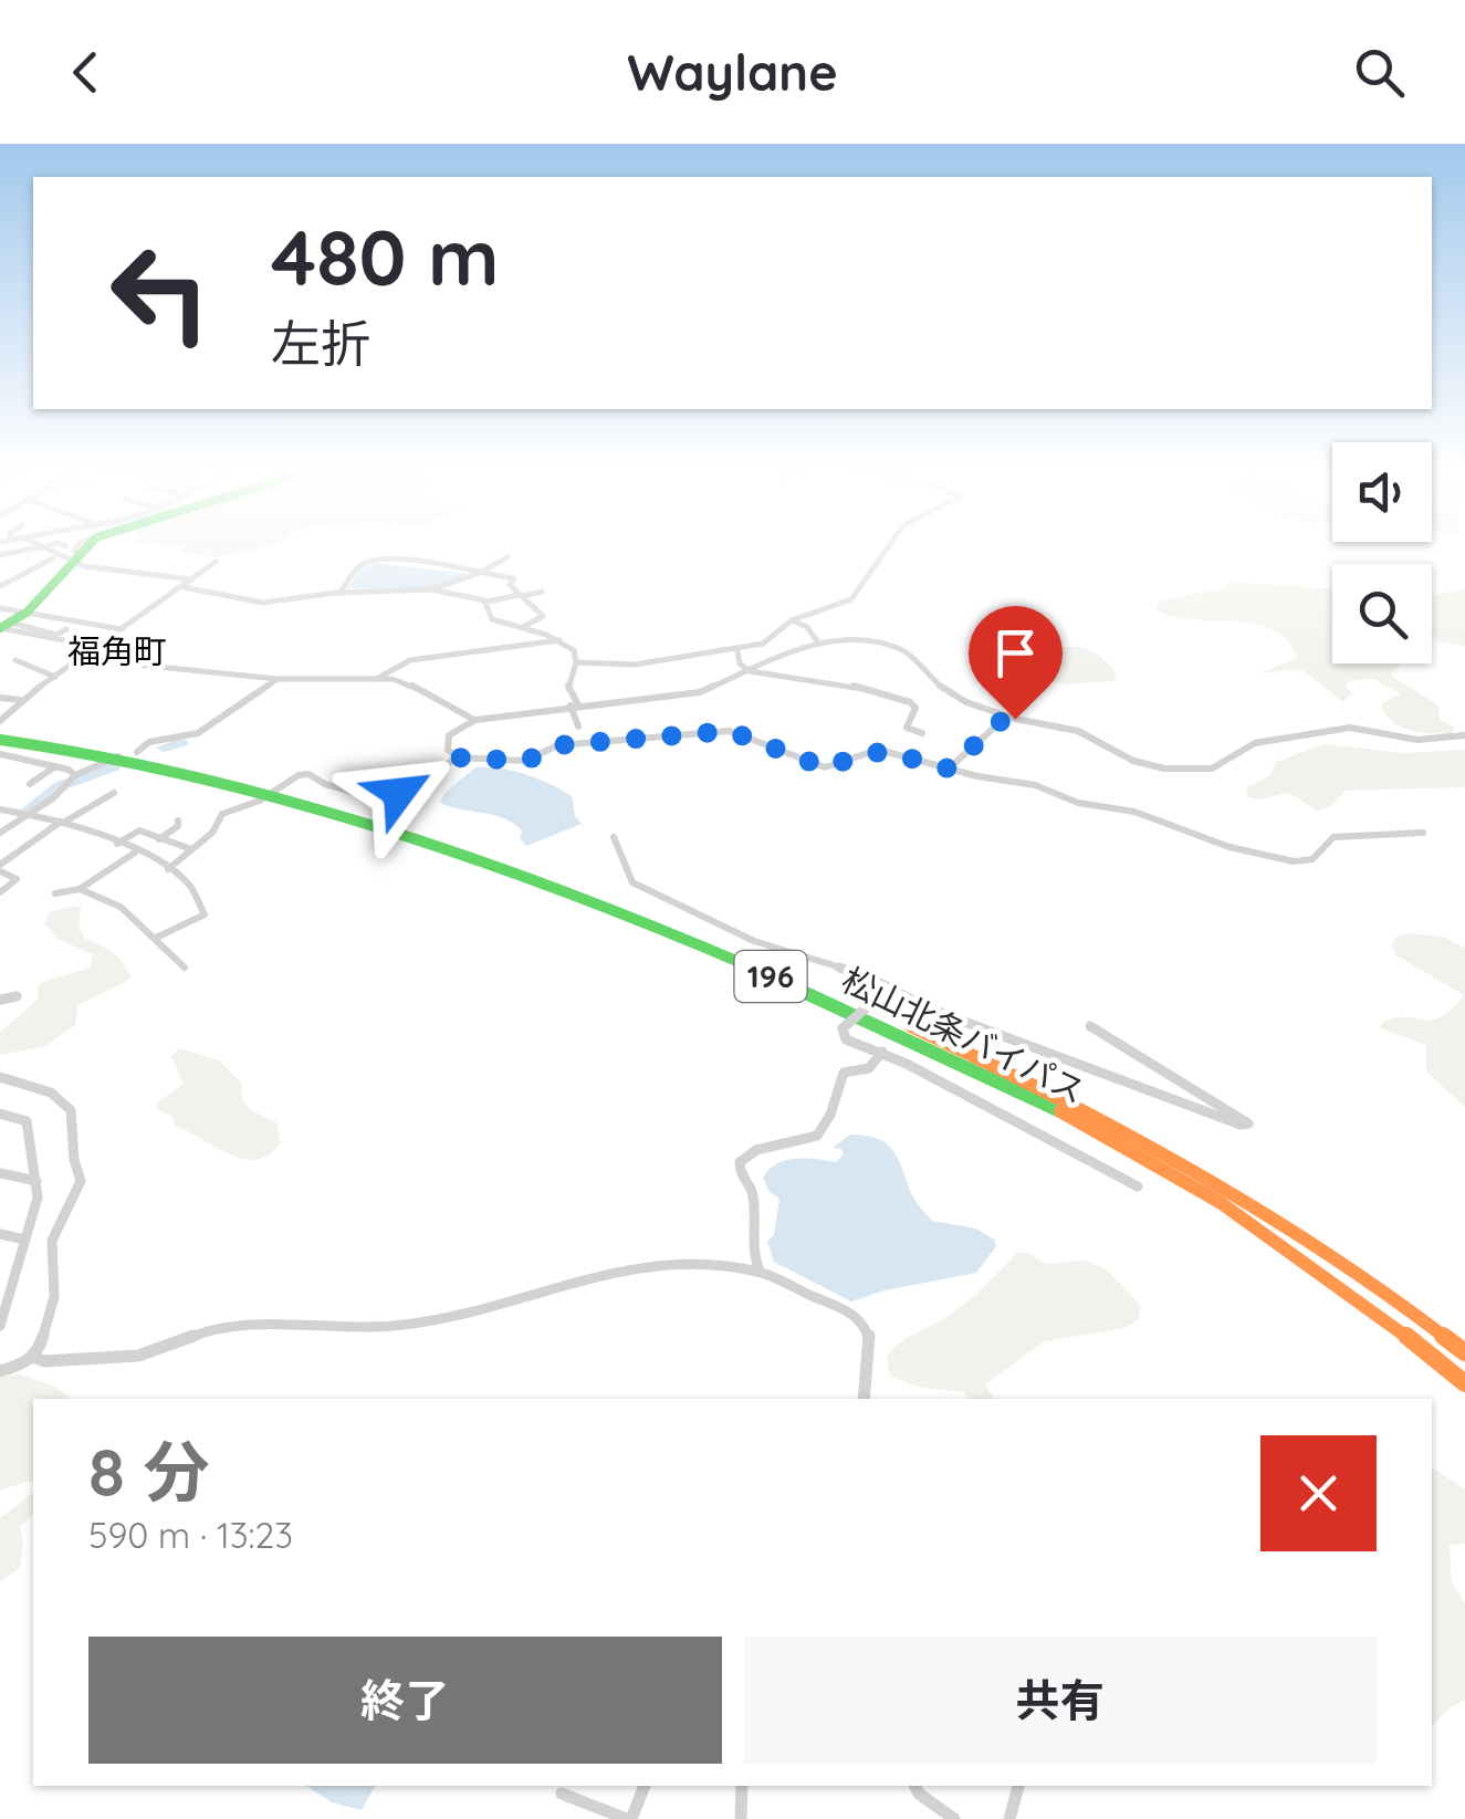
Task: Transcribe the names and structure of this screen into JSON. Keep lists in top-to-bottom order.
{
  "streets": {
    "main road": ["196", "松山北条バイパス"]
  },
  "districts": ["福角町"],
  "page": {
    "header": "Waylane",
    "turn": ["480 m", "左折"],
    "heading": ["8 分", "590 m · 13:23"],
    "buttons": ["終了", "共有"]
  }
}
